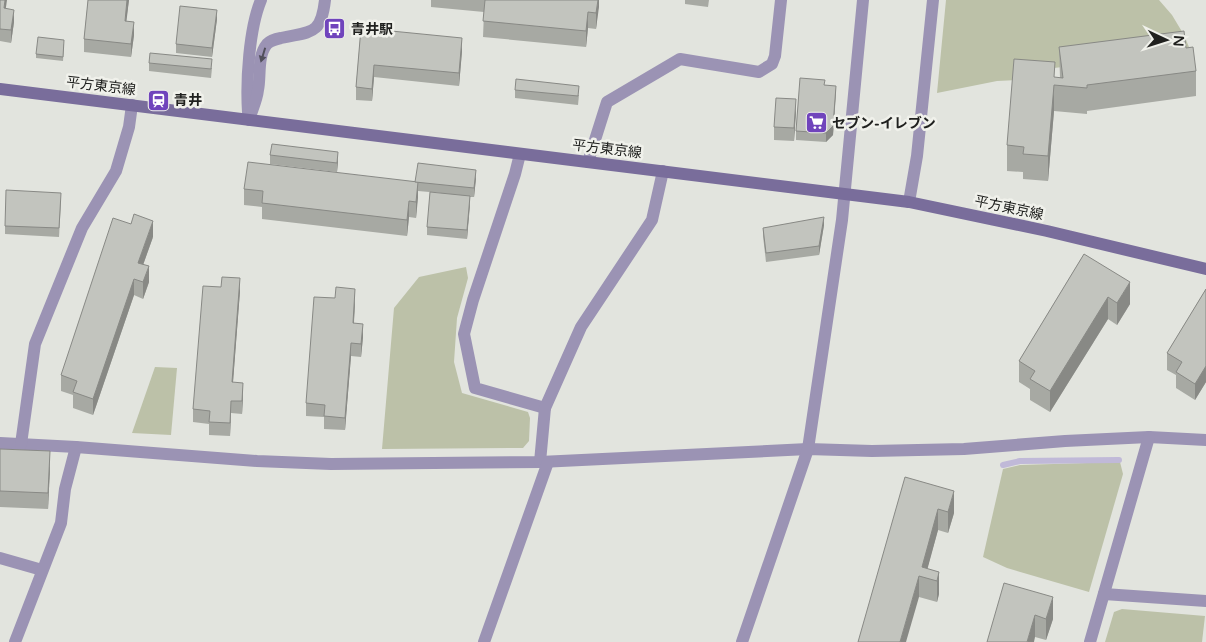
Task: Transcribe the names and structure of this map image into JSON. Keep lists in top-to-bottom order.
{
  "streets": {
    "main road": ["平方東京線"]
  },
  "places": {
    "bus stop": ["青井駅"],
    "station": ["青井"],
    "supermarket": ["セブン-イレブン"]
  },
  "north": "right"
}
